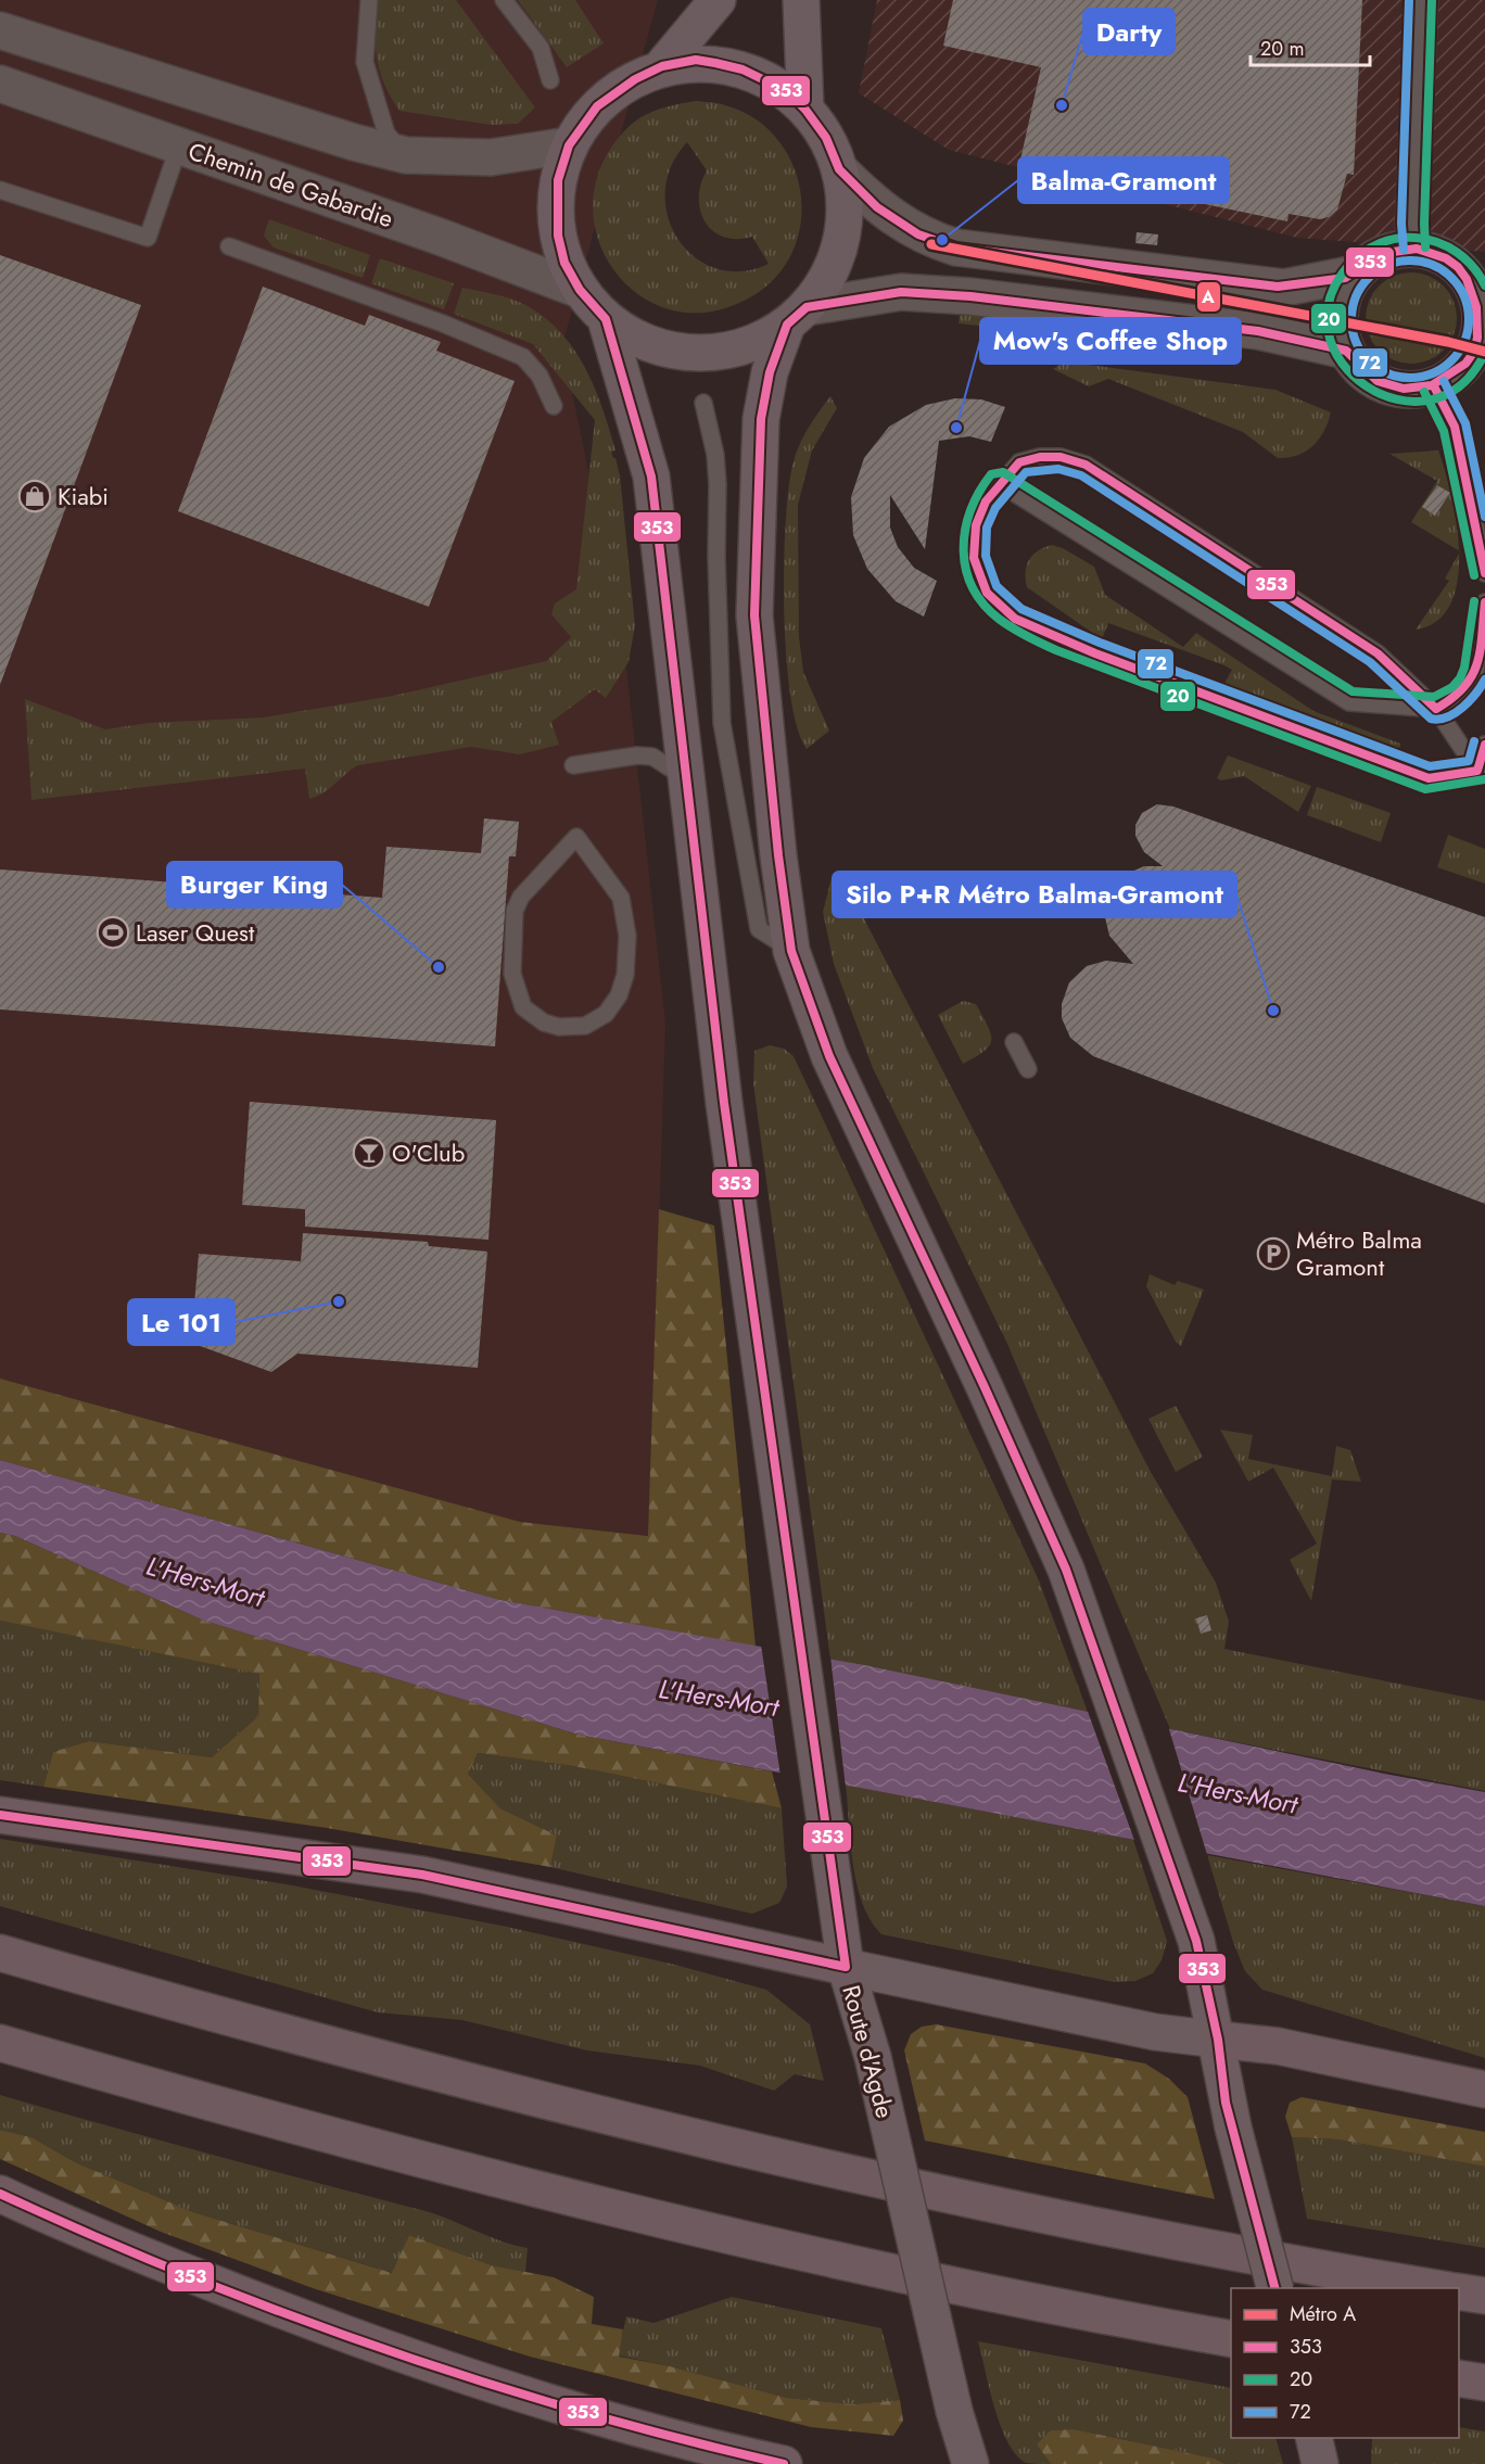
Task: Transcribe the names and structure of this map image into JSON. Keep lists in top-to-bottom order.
{
  "streets": {
    "main road": ["Route d'Agde"],
    "street": ["Chemin de Gabardie"]
  },
  "water": ["L'Hers-Mort"],
  "places": {
    "other": [
      "Darty",
      "Balma-Gramont",
      "Mow's Coffee Shop",
      "Burger King",
      "Silo P+R Métro Balma-Gramont",
      "Le 101"
    ],
    "shop": ["Kiabi"],
    "sports": ["Laser Quest"],
    "bar": ["O'Club"],
    "parking": ["Métro Balma Gramont"]
  },
  "lines": [
    "transit line 20",
    "transit line 72",
    "transit line 353",
    "metro line A"
  ],
  "legend": [
    "Métro A",
    "353",
    "20",
    "72"
  ],
  "scale_bar": "20 m"
}
